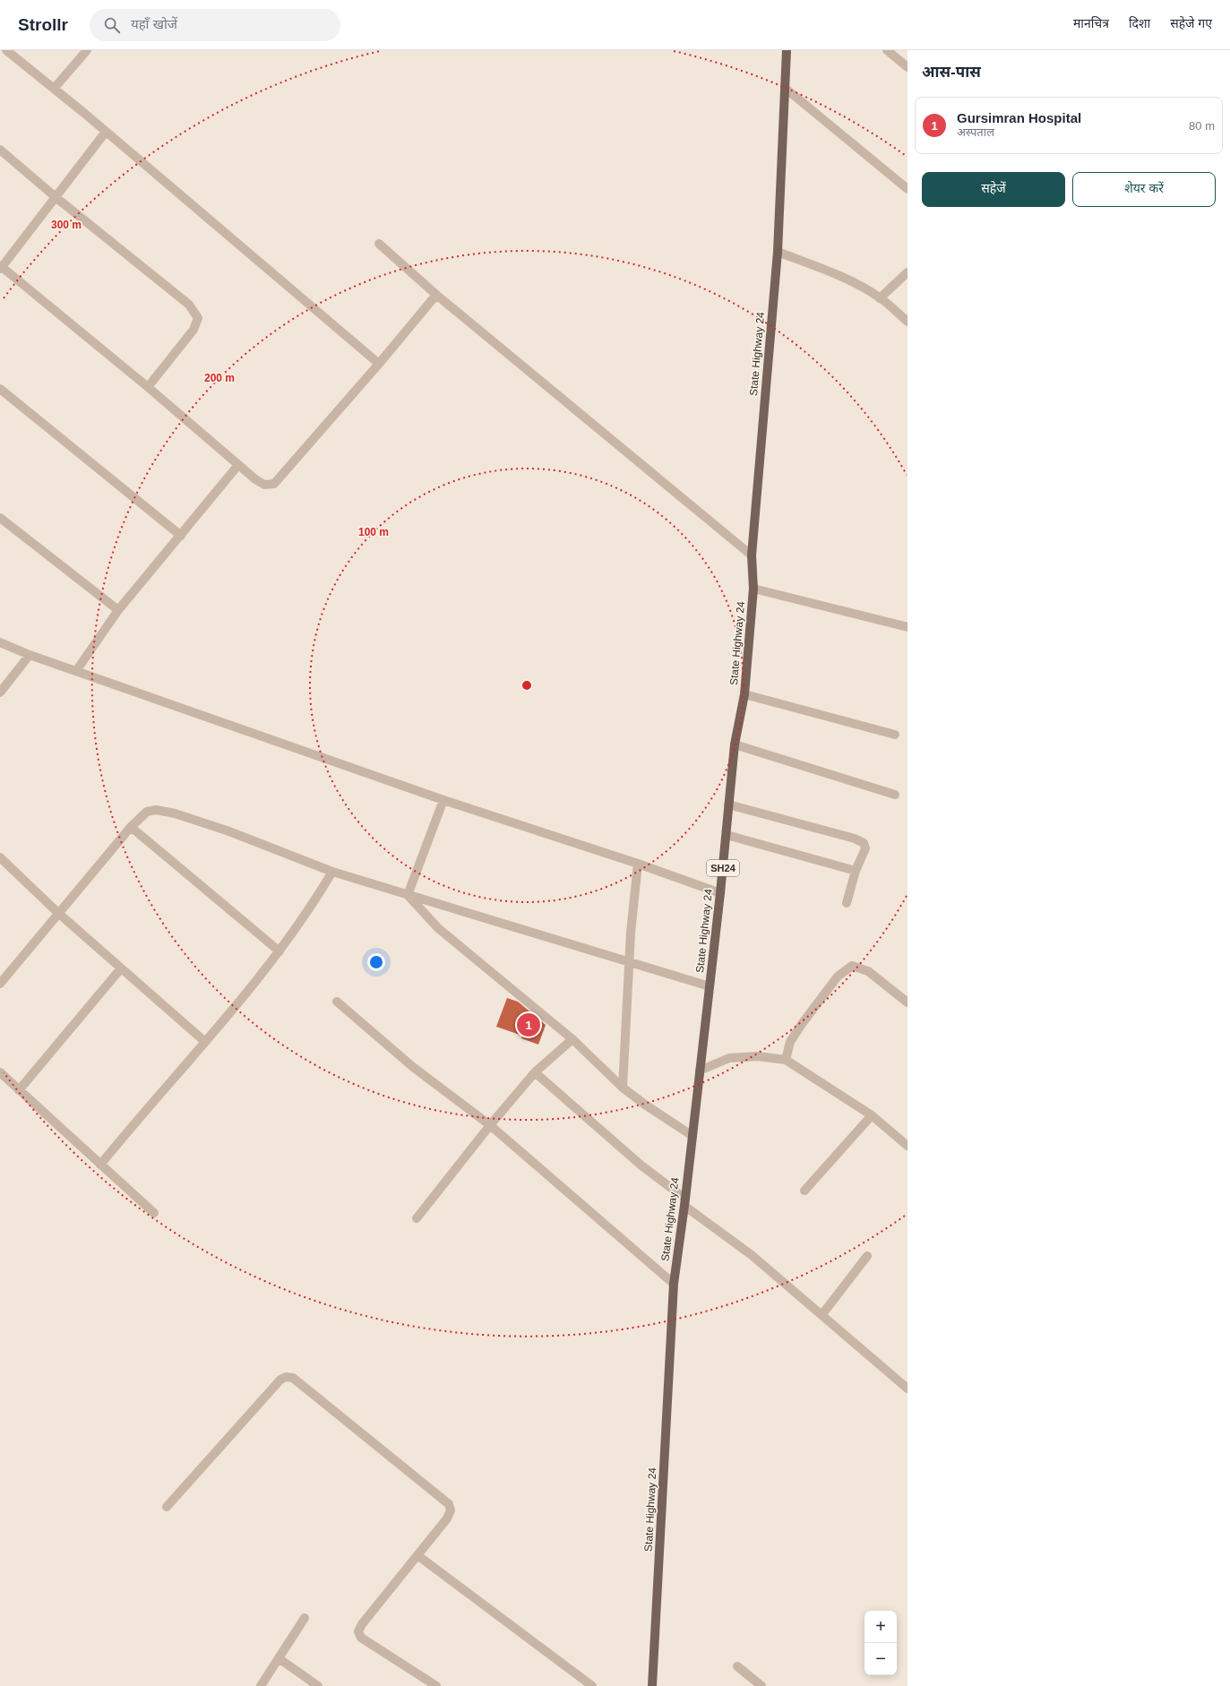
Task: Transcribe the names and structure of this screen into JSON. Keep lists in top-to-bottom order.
{
  "streets": {
    "main road": ["State Highway 24", "SH24"]
  },
  "page": {
    "header": "Strollr",
    "search": "यहाँ खोजें",
    "nav": ["मानचित्र", "दिशा", "सहेजे गए"],
    "heading": "आस-पास",
    "list": [
      {
        "mark": "1",
        "name": "Gursimran Hospital",
        "note": "अस्पताल",
        "value": "80 m"
      }
    ],
    "buttons": ["सहेजें", "शेयर करें"],
    "pins": "1",
    "map_buttons": ["+", "−"]
  },
  "rings": ["300 m", "200 m", "100 m"]
}
